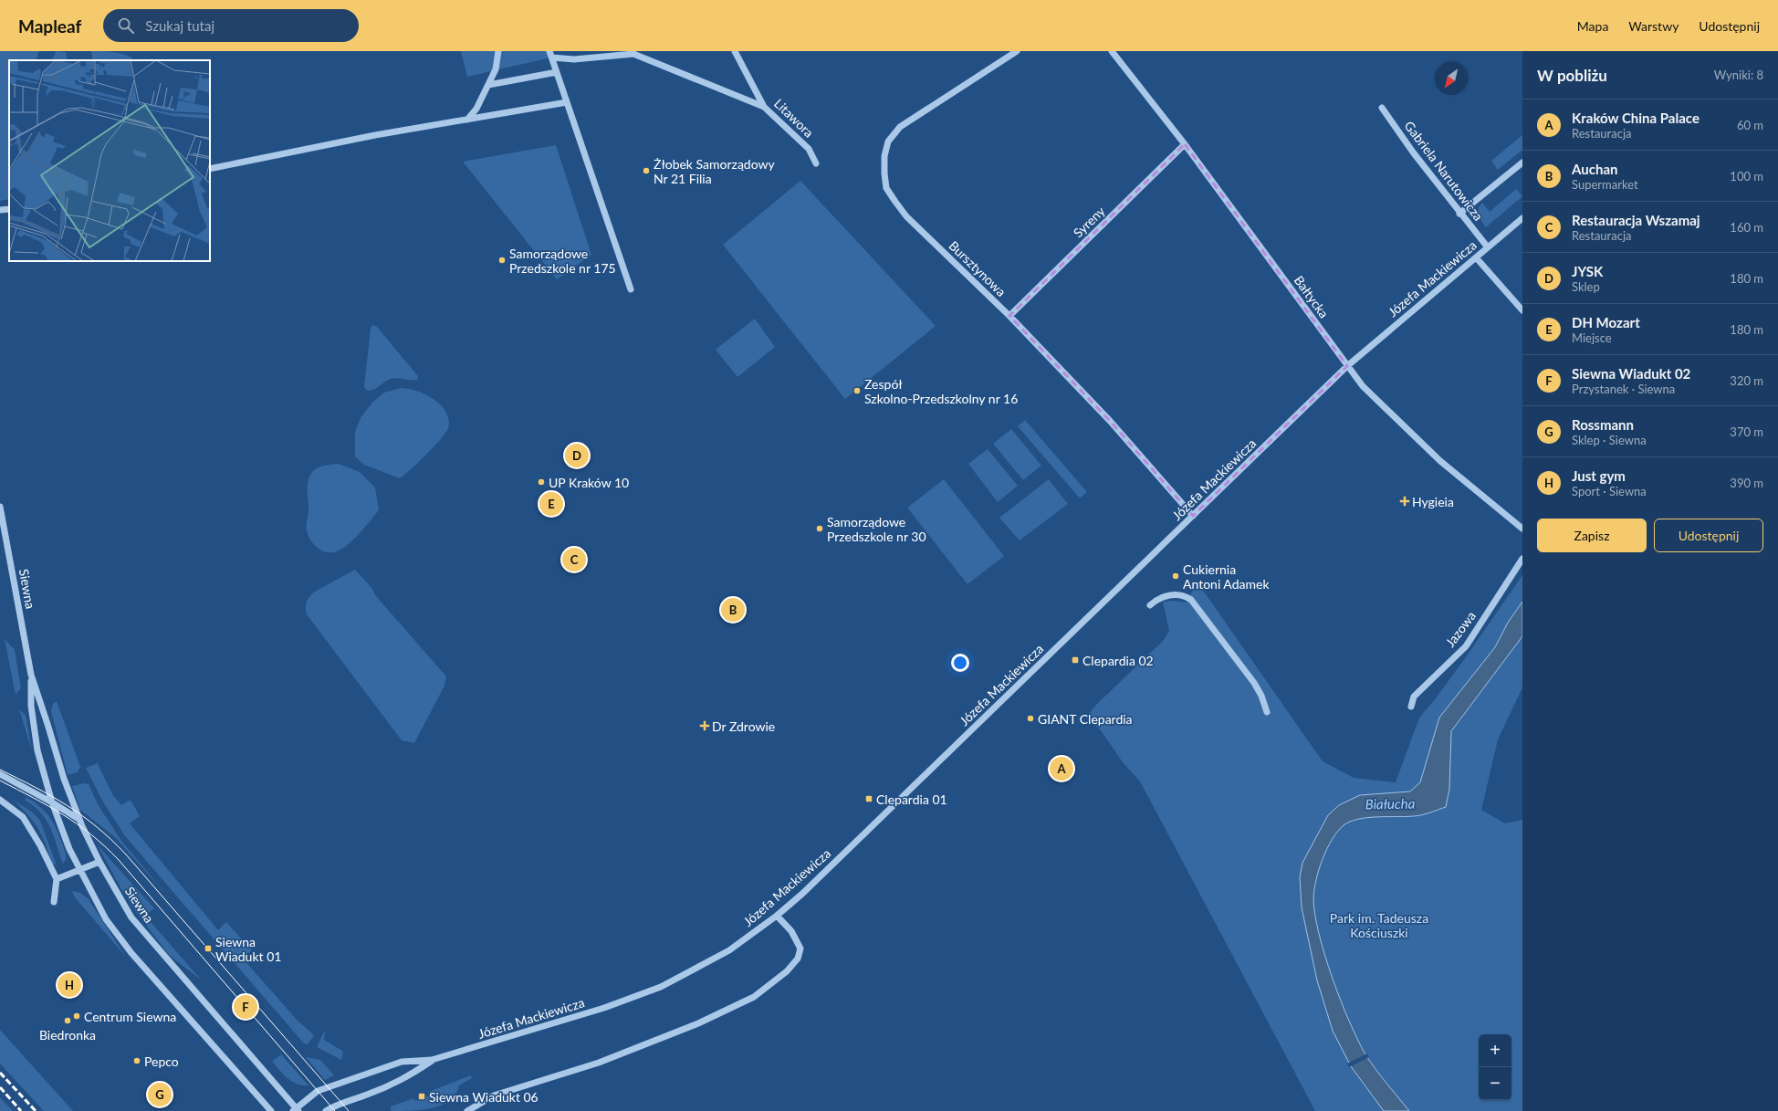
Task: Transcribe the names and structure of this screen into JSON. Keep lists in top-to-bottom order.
{
  "streets": {
    "street": [
      "Litawora",
      "Gabriela Narutowicza",
      "Syreny",
      "Bursztynowa",
      "Józefa Mackiewicza",
      "Bałtycka",
      "Siewna",
      "Jazowa"
    ]
  },
  "crossings": [
    ["Gabriela Narutowicza", "Józefa Mackiewicza"],
    ["Syreny", "Bursztynowa"],
    ["Syreny", "Bałtycka"],
    ["Bursztynowa", "Józefa Mackiewicza"],
    ["Józefa Mackiewicza", "Bałtycka"],
    ["Józefa Mackiewicza", "Siewna"]
  ],
  "water": ["Białucha"],
  "parks": ["Park im. Tadeusza Kościuszki"],
  "places": {
    "other": [
      "Żłobek Samorządowy Nr 21 Filia",
      "Samorządowe Przedszkole nr 175",
      "Zespół Szkolno-Przedszkolny nr 16",
      "UP Kraków 10",
      "Samorządowe Przedszkole nr 30",
      "Cukiernia Antoni Adamek",
      "GIANT Clepardia",
      "Centrum Siewna",
      "Biedronka",
      "Pepco"
    ],
    "health": ["Hygieia", "Dr Zdrowie"],
    "transit": [
      "Clepardia 02",
      "Clepardia 01",
      "Siewna Wiadukt 01",
      "Siewna Wiadukt 06"
    ]
  },
  "north": "bottom left",
  "page": {
    "header": "Mapleaf",
    "search": "Szukaj tutaj",
    "nav": ["Mapa", "Warstwy", "Udostępnij"],
    "heading": ["W pobliżu", "Wyniki: 8"],
    "list": [
      {
        "mark": "A",
        "name": "Kraków China Palace",
        "note": "Restauracja",
        "value": "60 m"
      },
      {
        "mark": "B",
        "name": "Auchan",
        "note": "Supermarket",
        "value": "100 m"
      },
      {
        "mark": "C",
        "name": "Restauracja Wszamaj",
        "note": "Restauracja",
        "value": "160 m"
      },
      {
        "mark": "D",
        "name": "JYSK",
        "note": "Sklep",
        "value": "180 m"
      },
      {
        "mark": "E",
        "name": "DH Mozart",
        "note": "Miejsce",
        "value": "180 m"
      },
      {
        "mark": "F",
        "name": "Siewna Wiadukt 02",
        "note": "Przystanek · Siewna",
        "value": "320 m"
      },
      {
        "mark": "G",
        "name": "Rossmann",
        "note": "Sklep · Siewna",
        "value": "370 m"
      },
      {
        "mark": "H",
        "name": "Just gym",
        "note": "Sport · Siewna",
        "value": "390 m"
      }
    ],
    "pins": [
      "D",
      "E",
      "C",
      "B",
      "A",
      "H",
      "F",
      "G"
    ],
    "buttons": ["Zapisz", "Udostępnij"],
    "map_buttons": ["+", "−"]
  }
}
